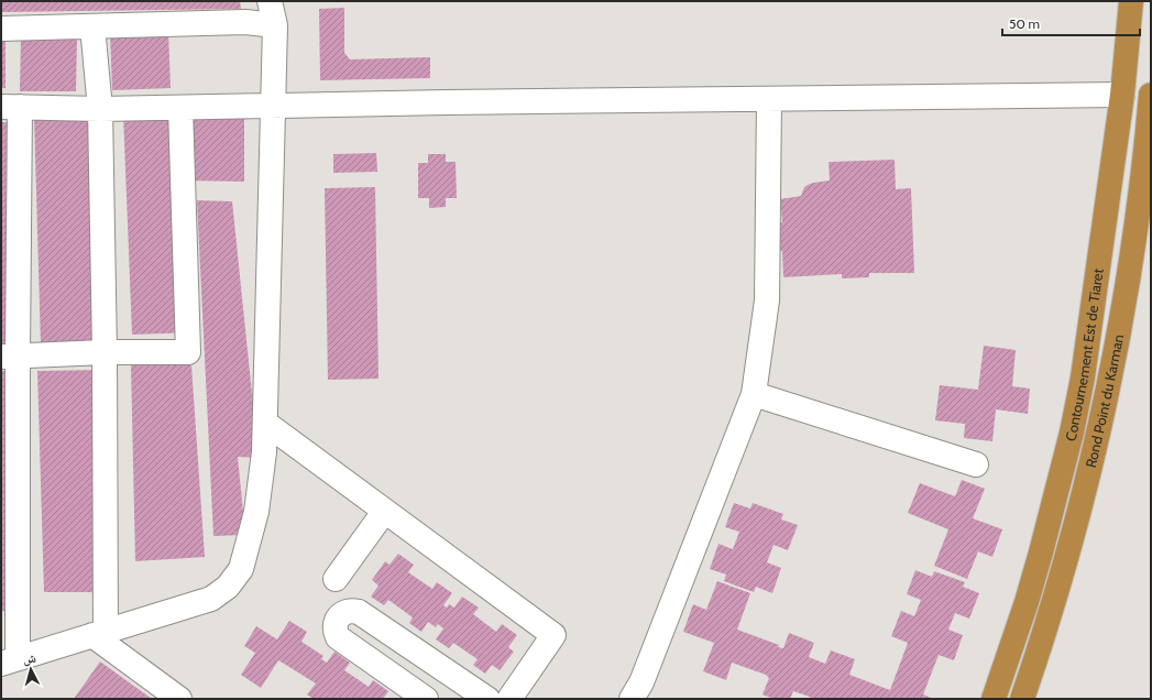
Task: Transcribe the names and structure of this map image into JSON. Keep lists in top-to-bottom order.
{
  "streets": {
    "highway": ["Contournement Est de Tiaret", "Rond Point du Karman"]
  },
  "scale_bar": "50 m",
  "north": "top"
}
